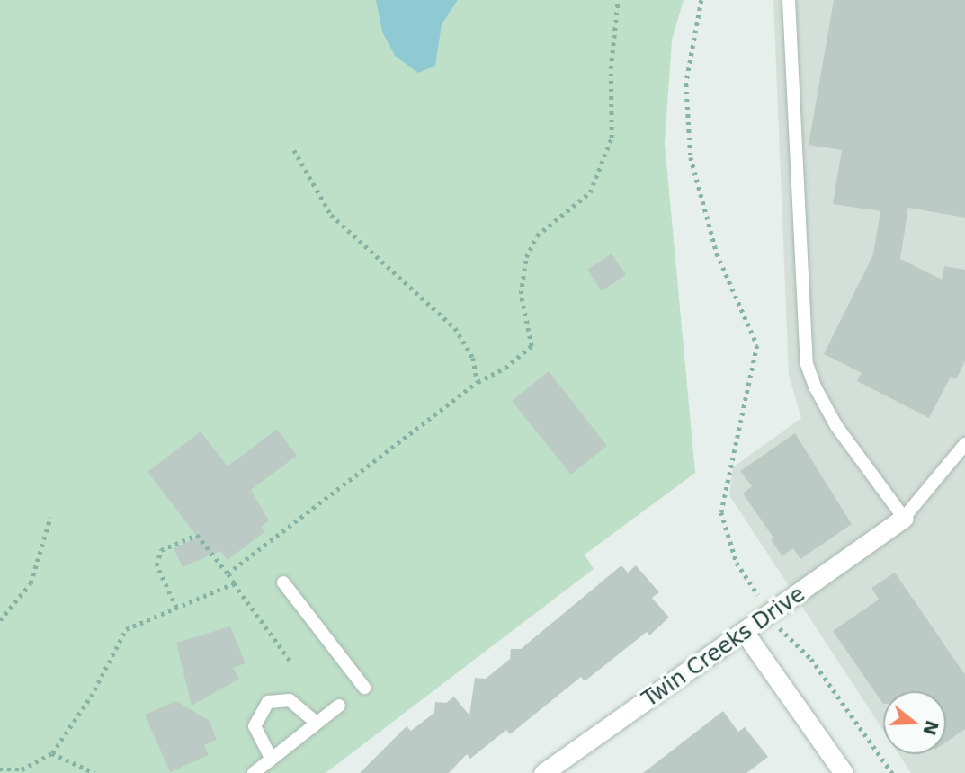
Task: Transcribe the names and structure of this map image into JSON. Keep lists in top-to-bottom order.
{
  "streets": {
    "street": ["Twin Creeks Drive"]
  },
  "north": "right"
}
